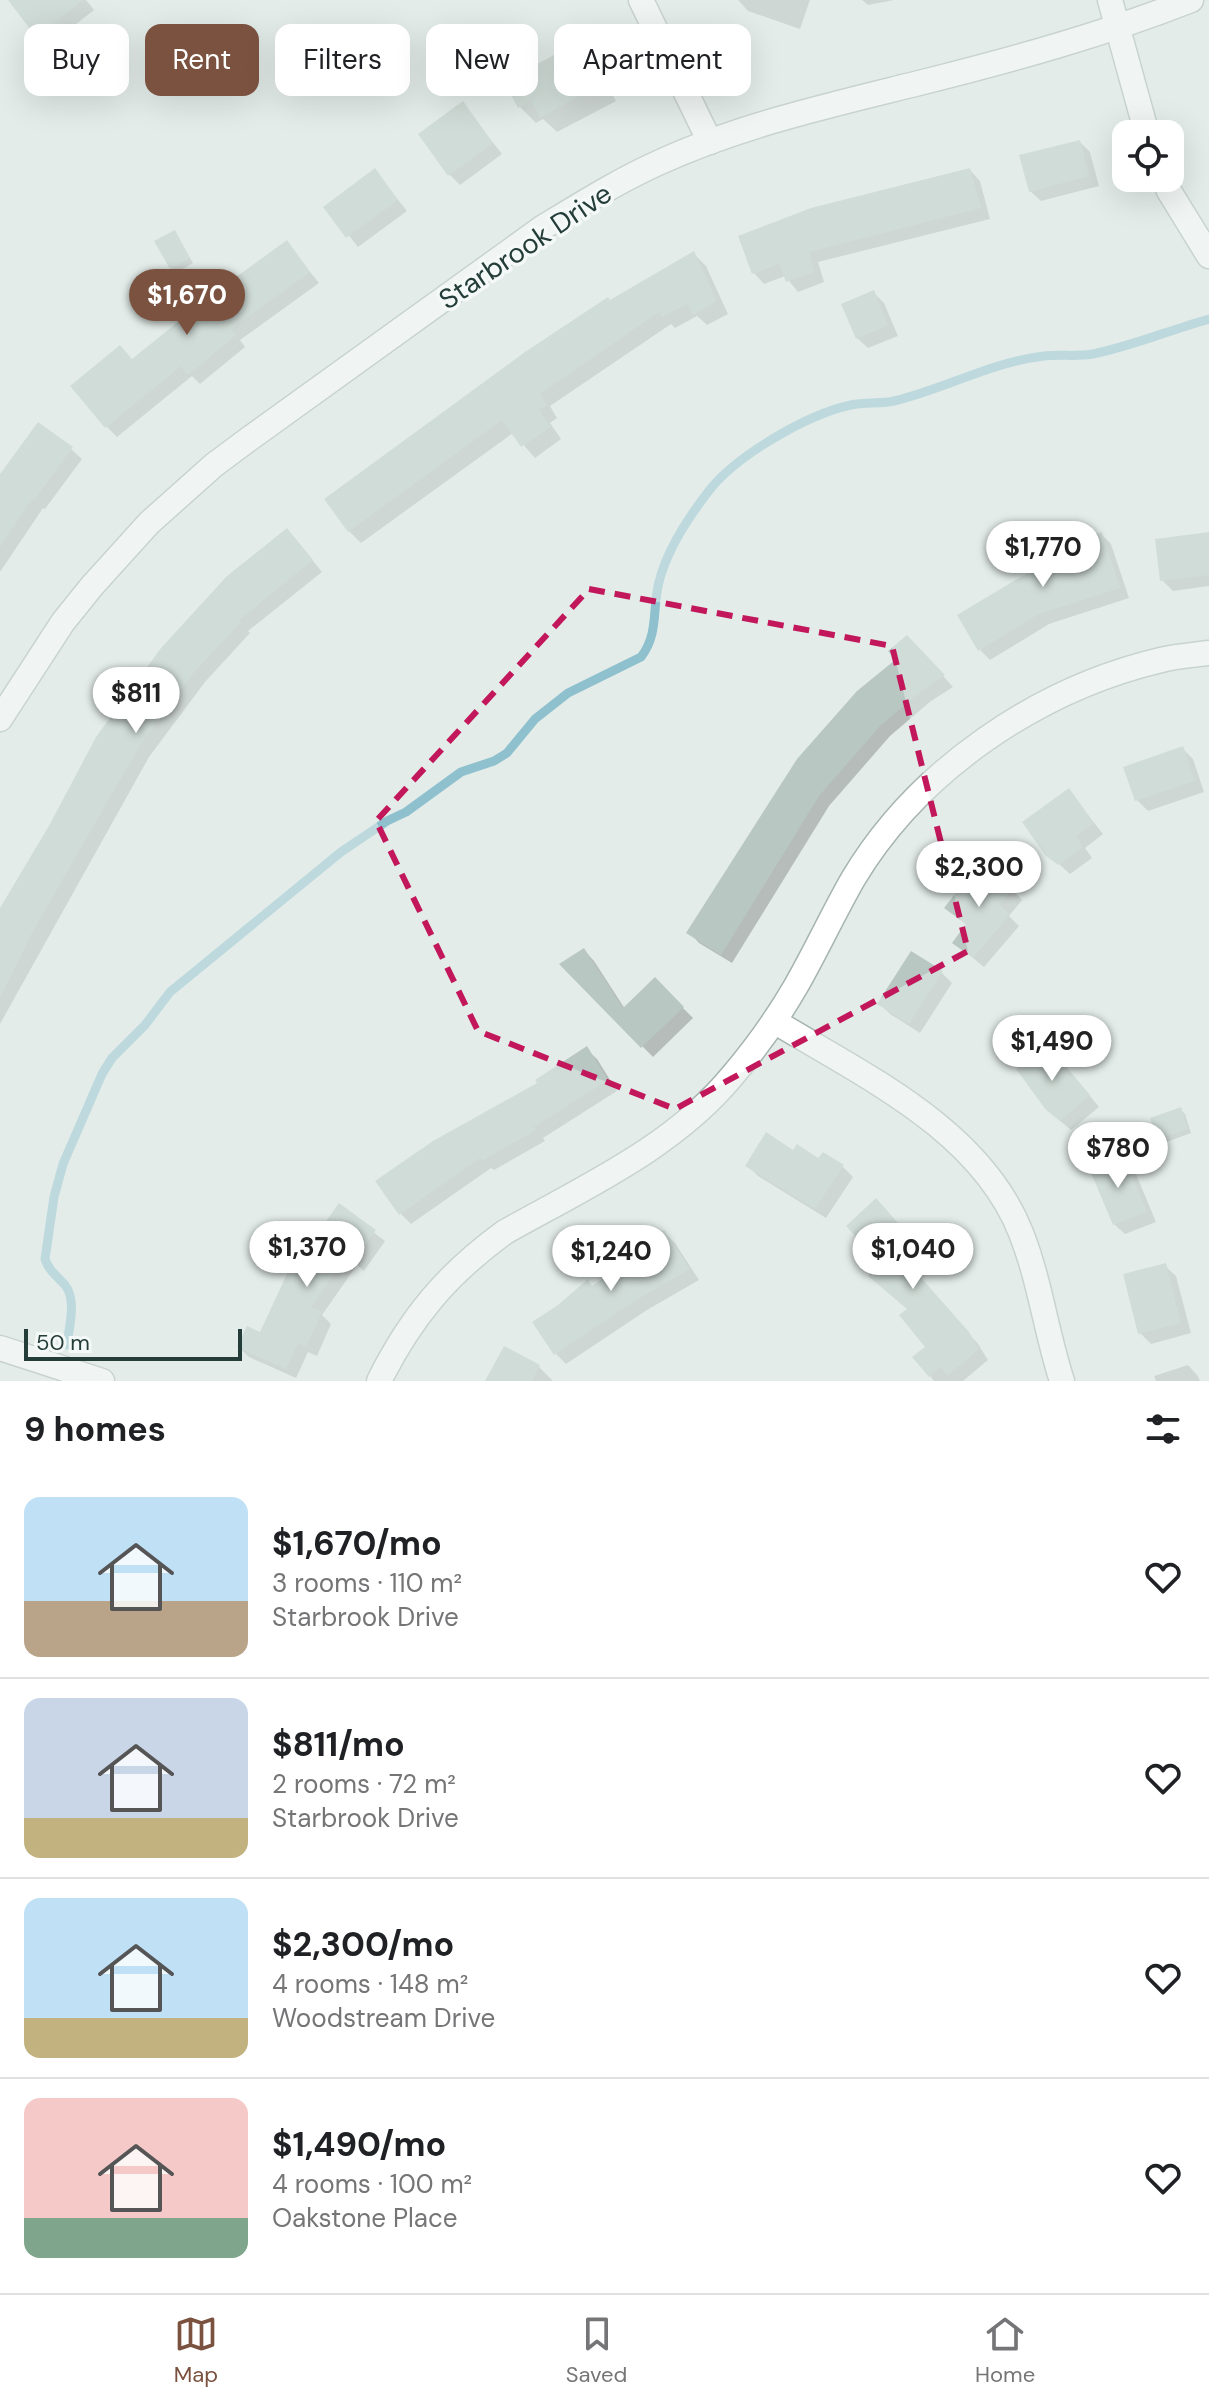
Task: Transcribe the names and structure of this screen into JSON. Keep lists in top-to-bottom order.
{
  "streets": {
    "street": ["Starbrook Drive"]
  },
  "scale_bar": "50 m",
  "page": {
    "chip": [
      "Buy",
      "Rent",
      "Filters",
      "New",
      "Apartment"
    ],
    "price": [
      "$1,670",
      "$1,770",
      "$811",
      "$2,300",
      "$1,490",
      "$780",
      "$1,370",
      "$1,040",
      "$1,240"
    ],
    "scale": "50 m",
    "heading": "9 homes",
    "list": [
      {
        "name": "$1,670/mo",
        "note": "3 rooms · 110 m² · Starbrook Drive"
      },
      {
        "name": "$811/mo",
        "note": "2 rooms · 72 m² · Starbrook Drive"
      },
      {
        "name": "$2,300/mo",
        "note": "4 rooms · 148 m² · Woodstream Drive"
      },
      {
        "name": "$1,490/mo",
        "note": "4 rooms · 100 m² · Oakstone Place"
      }
    ],
    "tabs": ["Map", "Saved", "Home"]
  }
}
